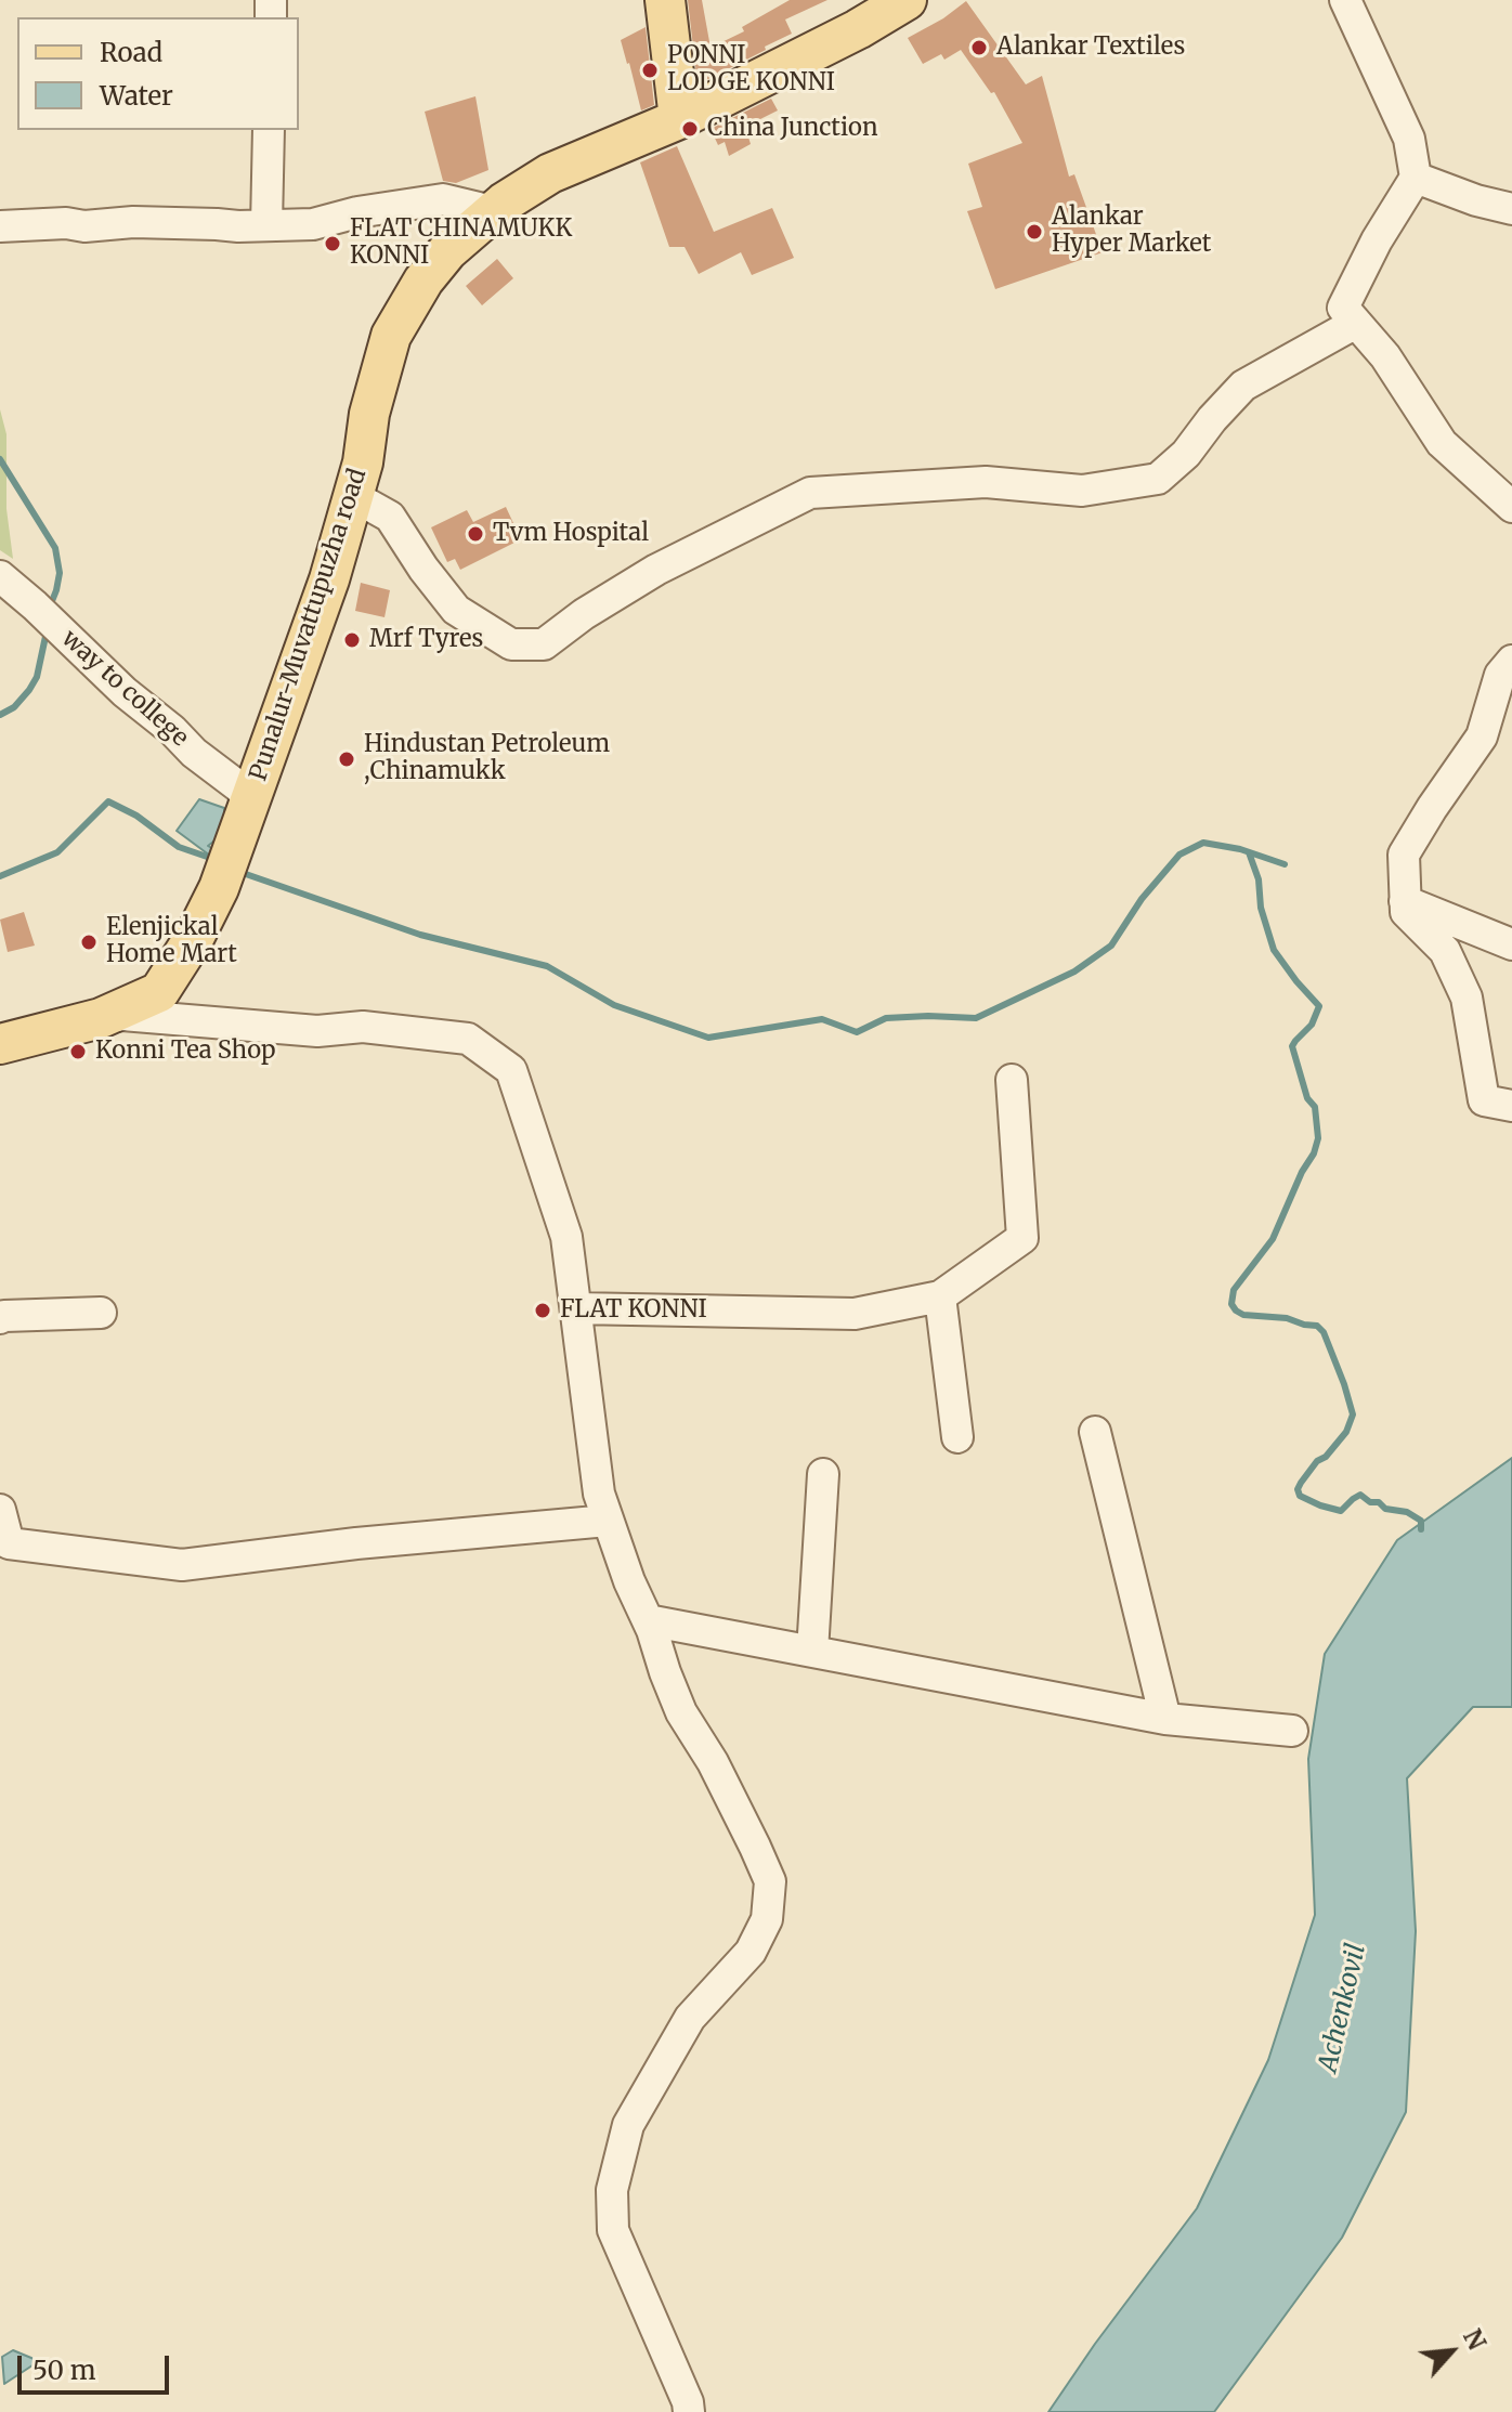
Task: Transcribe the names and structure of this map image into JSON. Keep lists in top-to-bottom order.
{
  "streets": {
    "main road": ["Punalur-Muvattupuzha road"],
    "street": ["way to college"]
  },
  "crossings": [
    ["Punalur-Muvattupuzha road", "way to college"]
  ],
  "water": ["Achenkovil"],
  "places": [
    "Alankar Textiles",
    "PONNI LODGE KONNI",
    "China Junction",
    "Alankar Hyper Market",
    "FLAT CHINAMUKK KONNI",
    "Tvm Hospital",
    "Mrf Tyres",
    "Hindustan Petroleum ,Chinamukk",
    "Elenjickal Home Mart",
    "Konni Tea Shop",
    "FLAT KONNI"
  ],
  "legend": ["Road", "Water"],
  "scale_bar": "50 m",
  "north": "top right"
}
